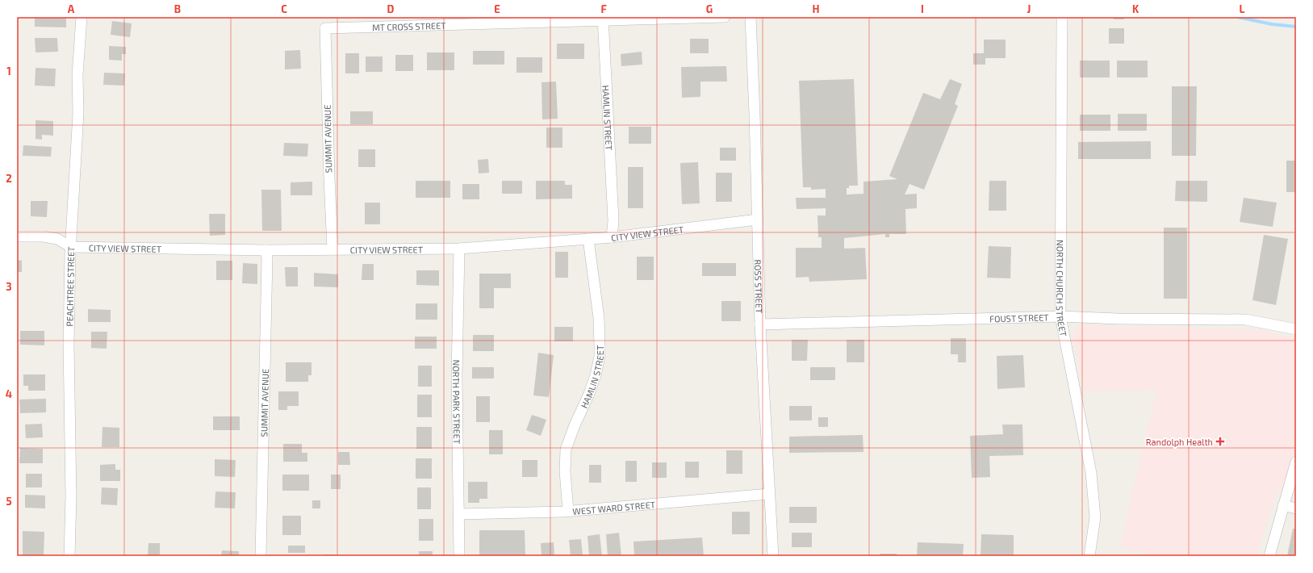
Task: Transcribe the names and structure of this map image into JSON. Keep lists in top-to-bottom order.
{
  "streets": {
    "street": [
      "MT CROSS STREET",
      "HAMLIN STREET",
      "SUMMIT AVENUE",
      "CITY VIEW STREET",
      "PEACHTREE STREET",
      "ROSS STREET",
      "NORTH CHURCH STREET",
      "FOUST STREET",
      "NORTH PARK STREET",
      "WEST WARD STREET"
    ]
  },
  "crossings": [
    ["MT CROSS STREET", "HAMLIN STREET"],
    ["MT CROSS STREET", "SUMMIT AVENUE"],
    ["HAMLIN STREET", "CITY VIEW STREET"],
    ["HAMLIN STREET", "WEST WARD STREET"],
    ["SUMMIT AVENUE", "CITY VIEW STREET"],
    ["CITY VIEW STREET", "PEACHTREE STREET"],
    ["CITY VIEW STREET", "ROSS STREET"],
    ["CITY VIEW STREET", "NORTH PARK STREET"],
    ["ROSS STREET", "FOUST STREET"],
    ["ROSS STREET", "WEST WARD STREET"],
    ["NORTH CHURCH STREET", "FOUST STREET"],
    ["NORTH PARK STREET", "WEST WARD STREET"]
  ],
  "places": {
    "health": ["Randolph Health"]
  },
  "grid": {
    "columns": [
      "A",
      "B",
      "C",
      "D",
      "E",
      "F",
      "G",
      "H",
      "I",
      "J",
      "K",
      "L"
    ],
    "rows": [
      "1",
      "2",
      "3",
      "4",
      "5"
    ]
  }
}
